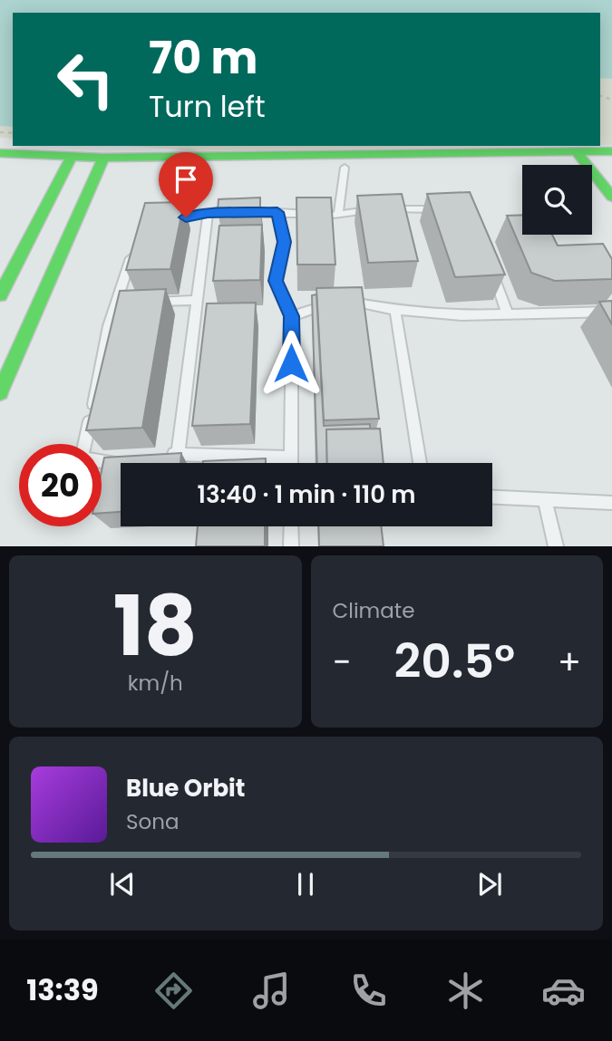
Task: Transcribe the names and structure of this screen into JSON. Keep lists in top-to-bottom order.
{
  "page": {
    "turn": ["70 m", "Turn left"],
    "limit": "20",
    "trip": "13:40 · 1 min · 110 m",
    "tile": [
      ["18", "km/h"],
      "Climate"
    ],
    "heat": ["−", "20.5°", "+"],
    "song": ["Blue Orbit", "Sona"],
    "tabs": "13:39"
  }
}
